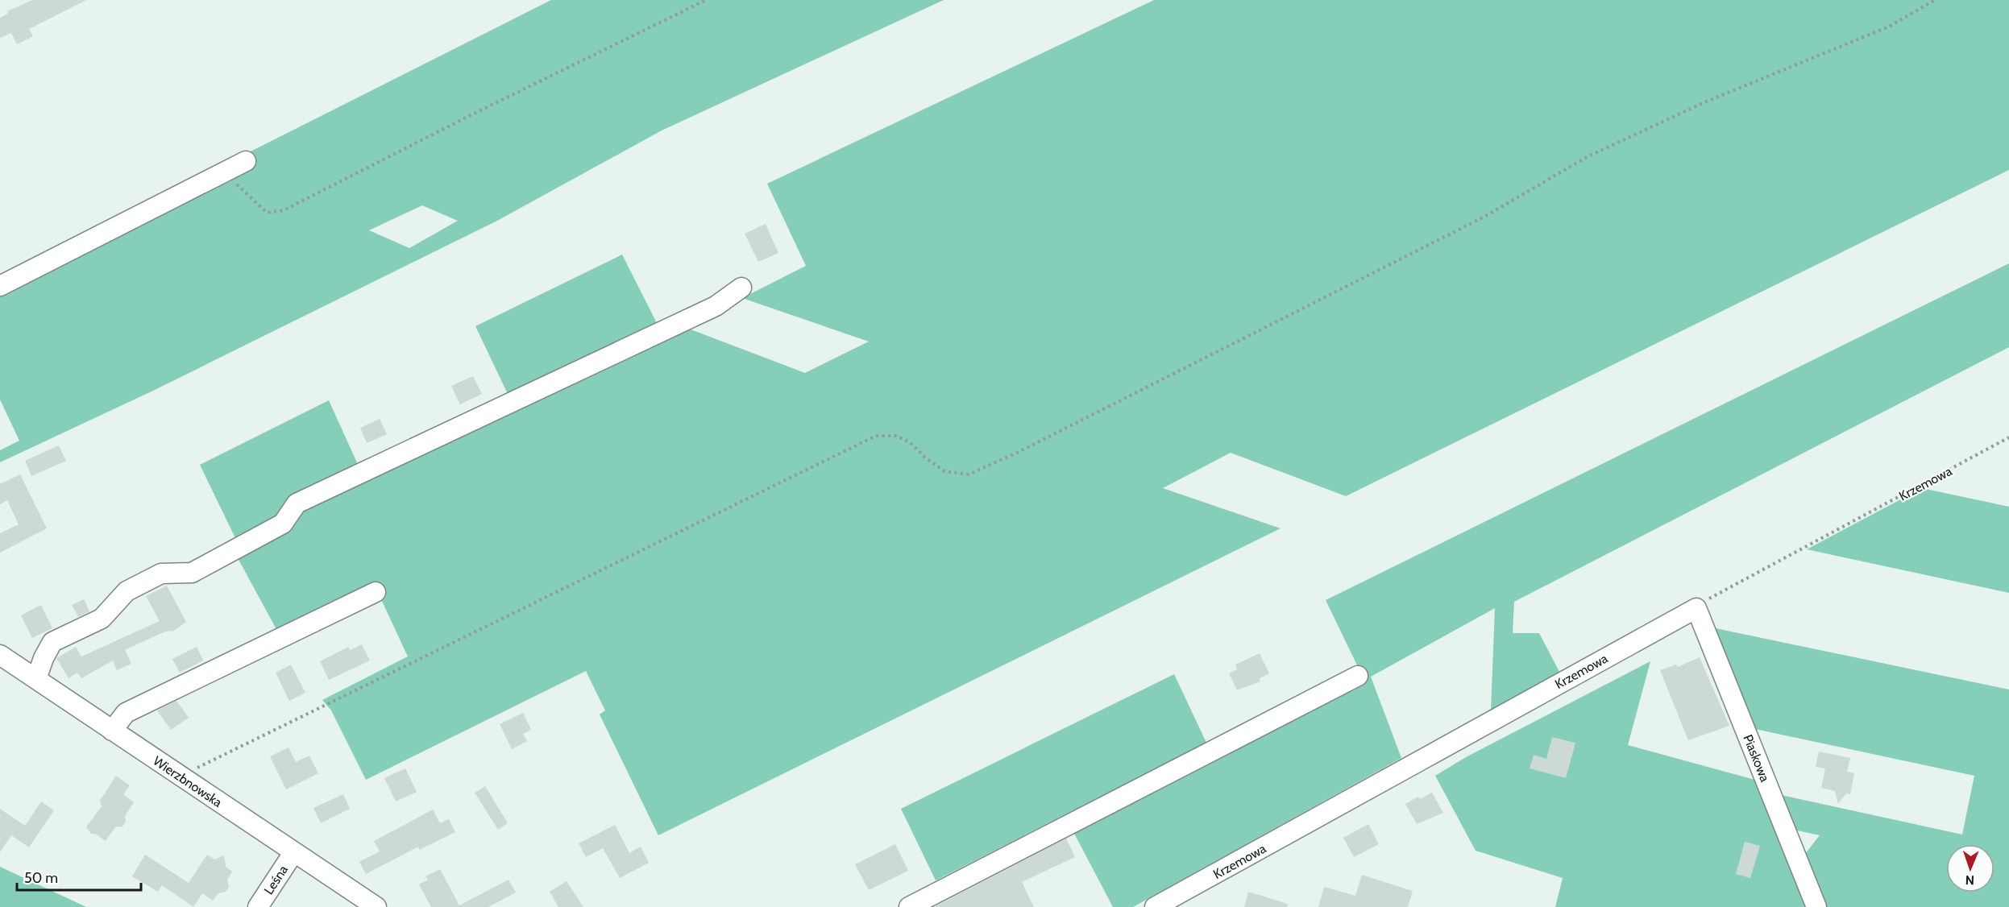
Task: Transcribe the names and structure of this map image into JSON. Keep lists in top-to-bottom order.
{
  "streets": {
    "street": [
      "Krzemowa",
      "Piaskowa",
      "Wierzbnowska",
      "Leśna"
    ]
  },
  "crossings": [
    ["Krzemowa", "Piaskowa"],
    ["Wierzbnowska", "Leśna"]
  ],
  "scale_bar": "50 m",
  "north": "bottom"
}
